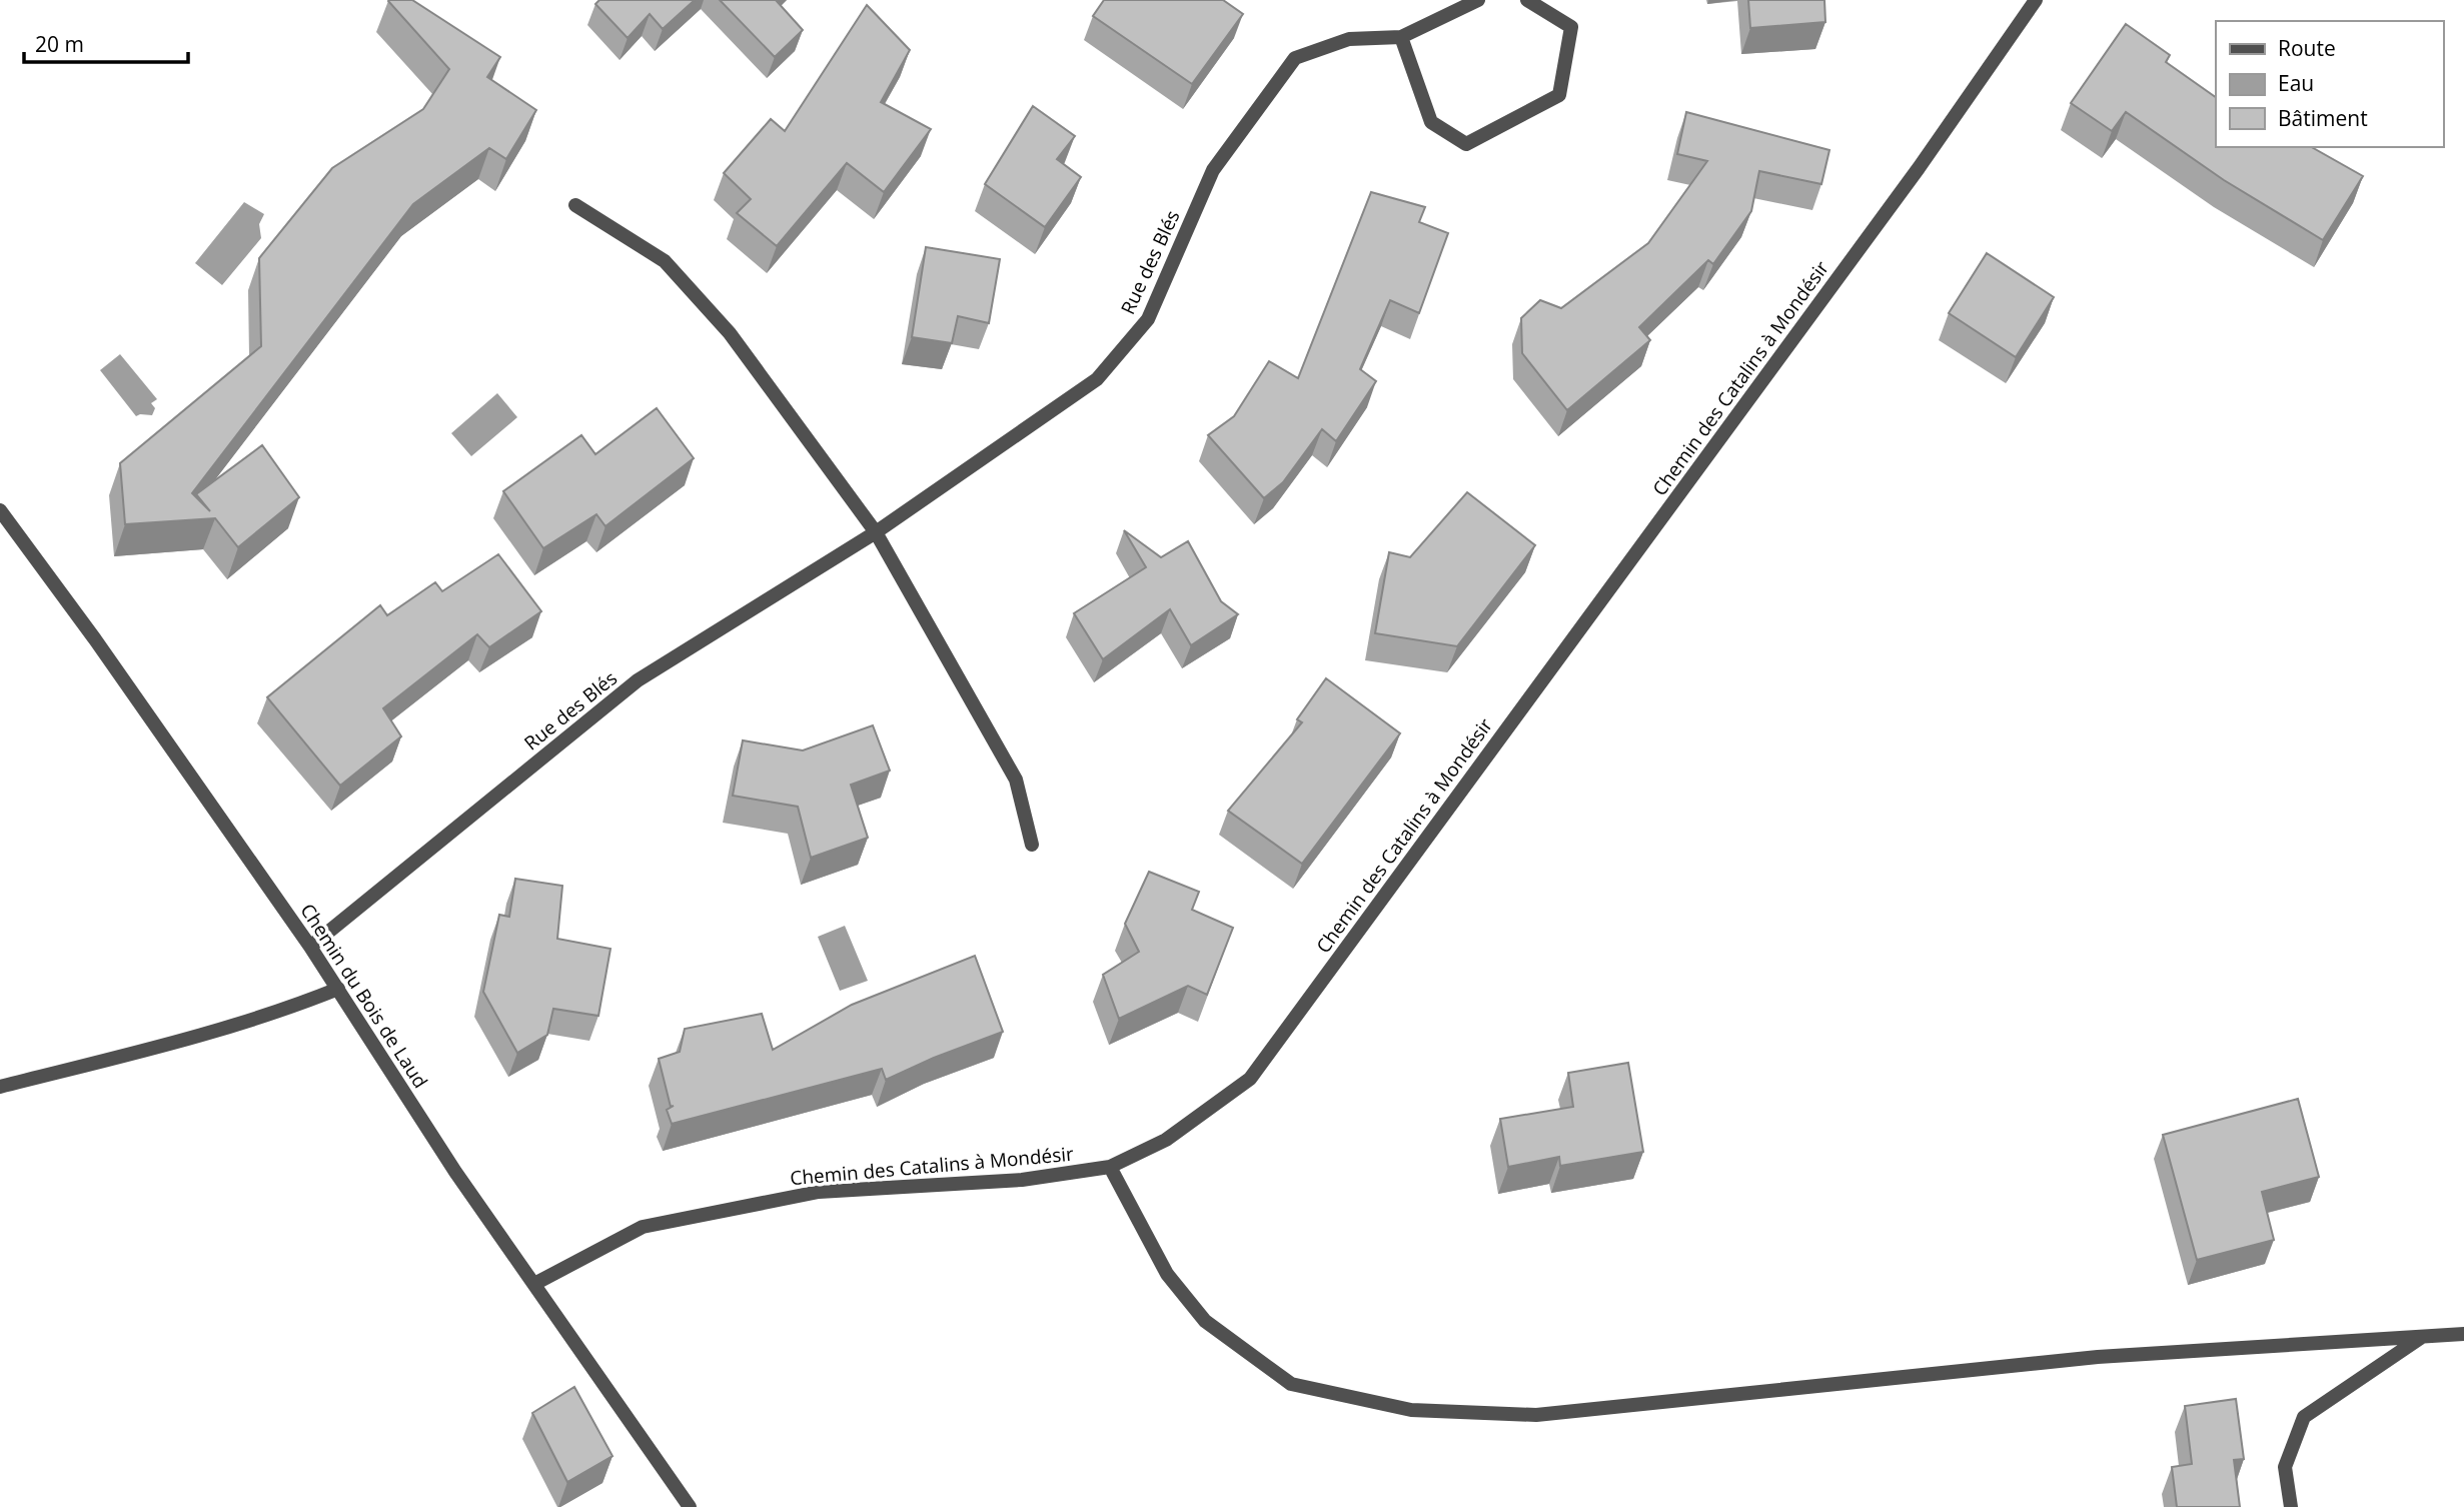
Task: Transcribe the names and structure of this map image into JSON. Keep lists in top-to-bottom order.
{
  "streets": {
    "street": ["Rue des Blés", "Chemin des Catalins à Mondésir", "Chemin du Bois de Laud"]
  },
  "crossings": [
    ["Rue des Blés", "Chemin du Bois de Laud"],
    ["Chemin des Catalins à Mondésir", "Chemin du Bois de Laud"]
  ],
  "legend": ["Route", "Eau", "Bâtiment"],
  "scale_bar": "20 m"
}
